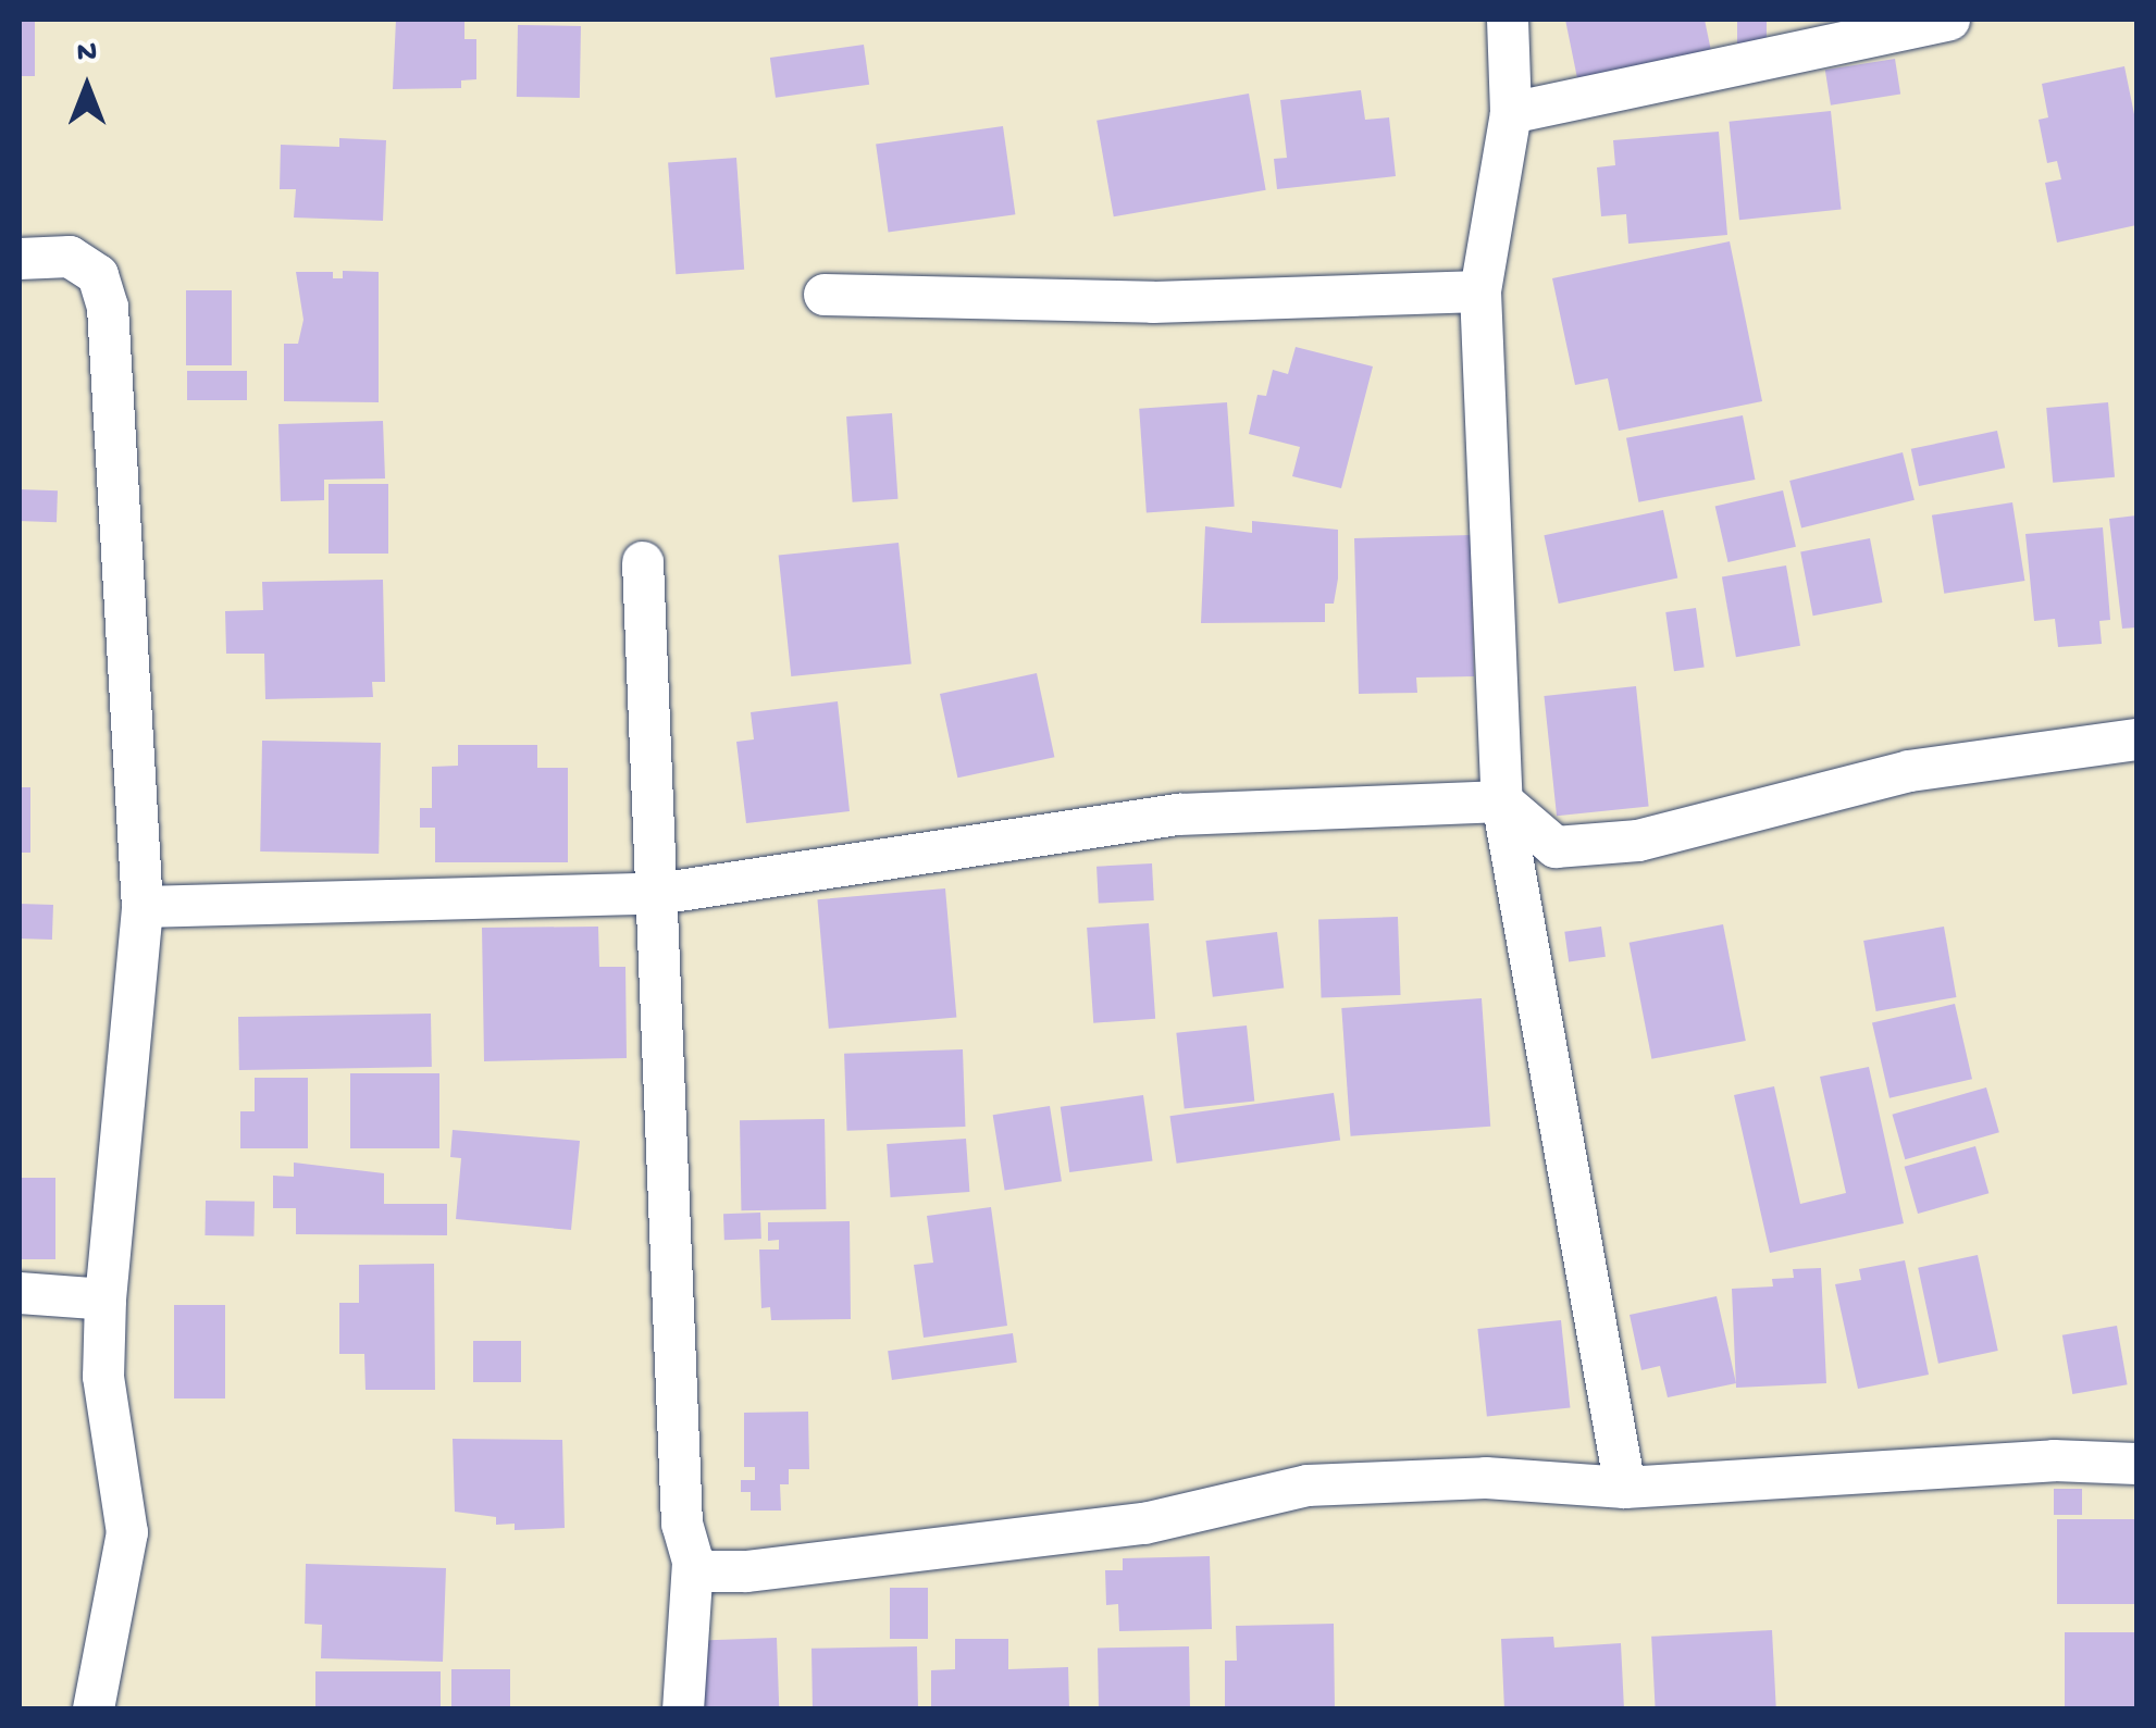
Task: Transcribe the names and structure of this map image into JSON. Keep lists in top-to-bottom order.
{
  "north": "top"
}
